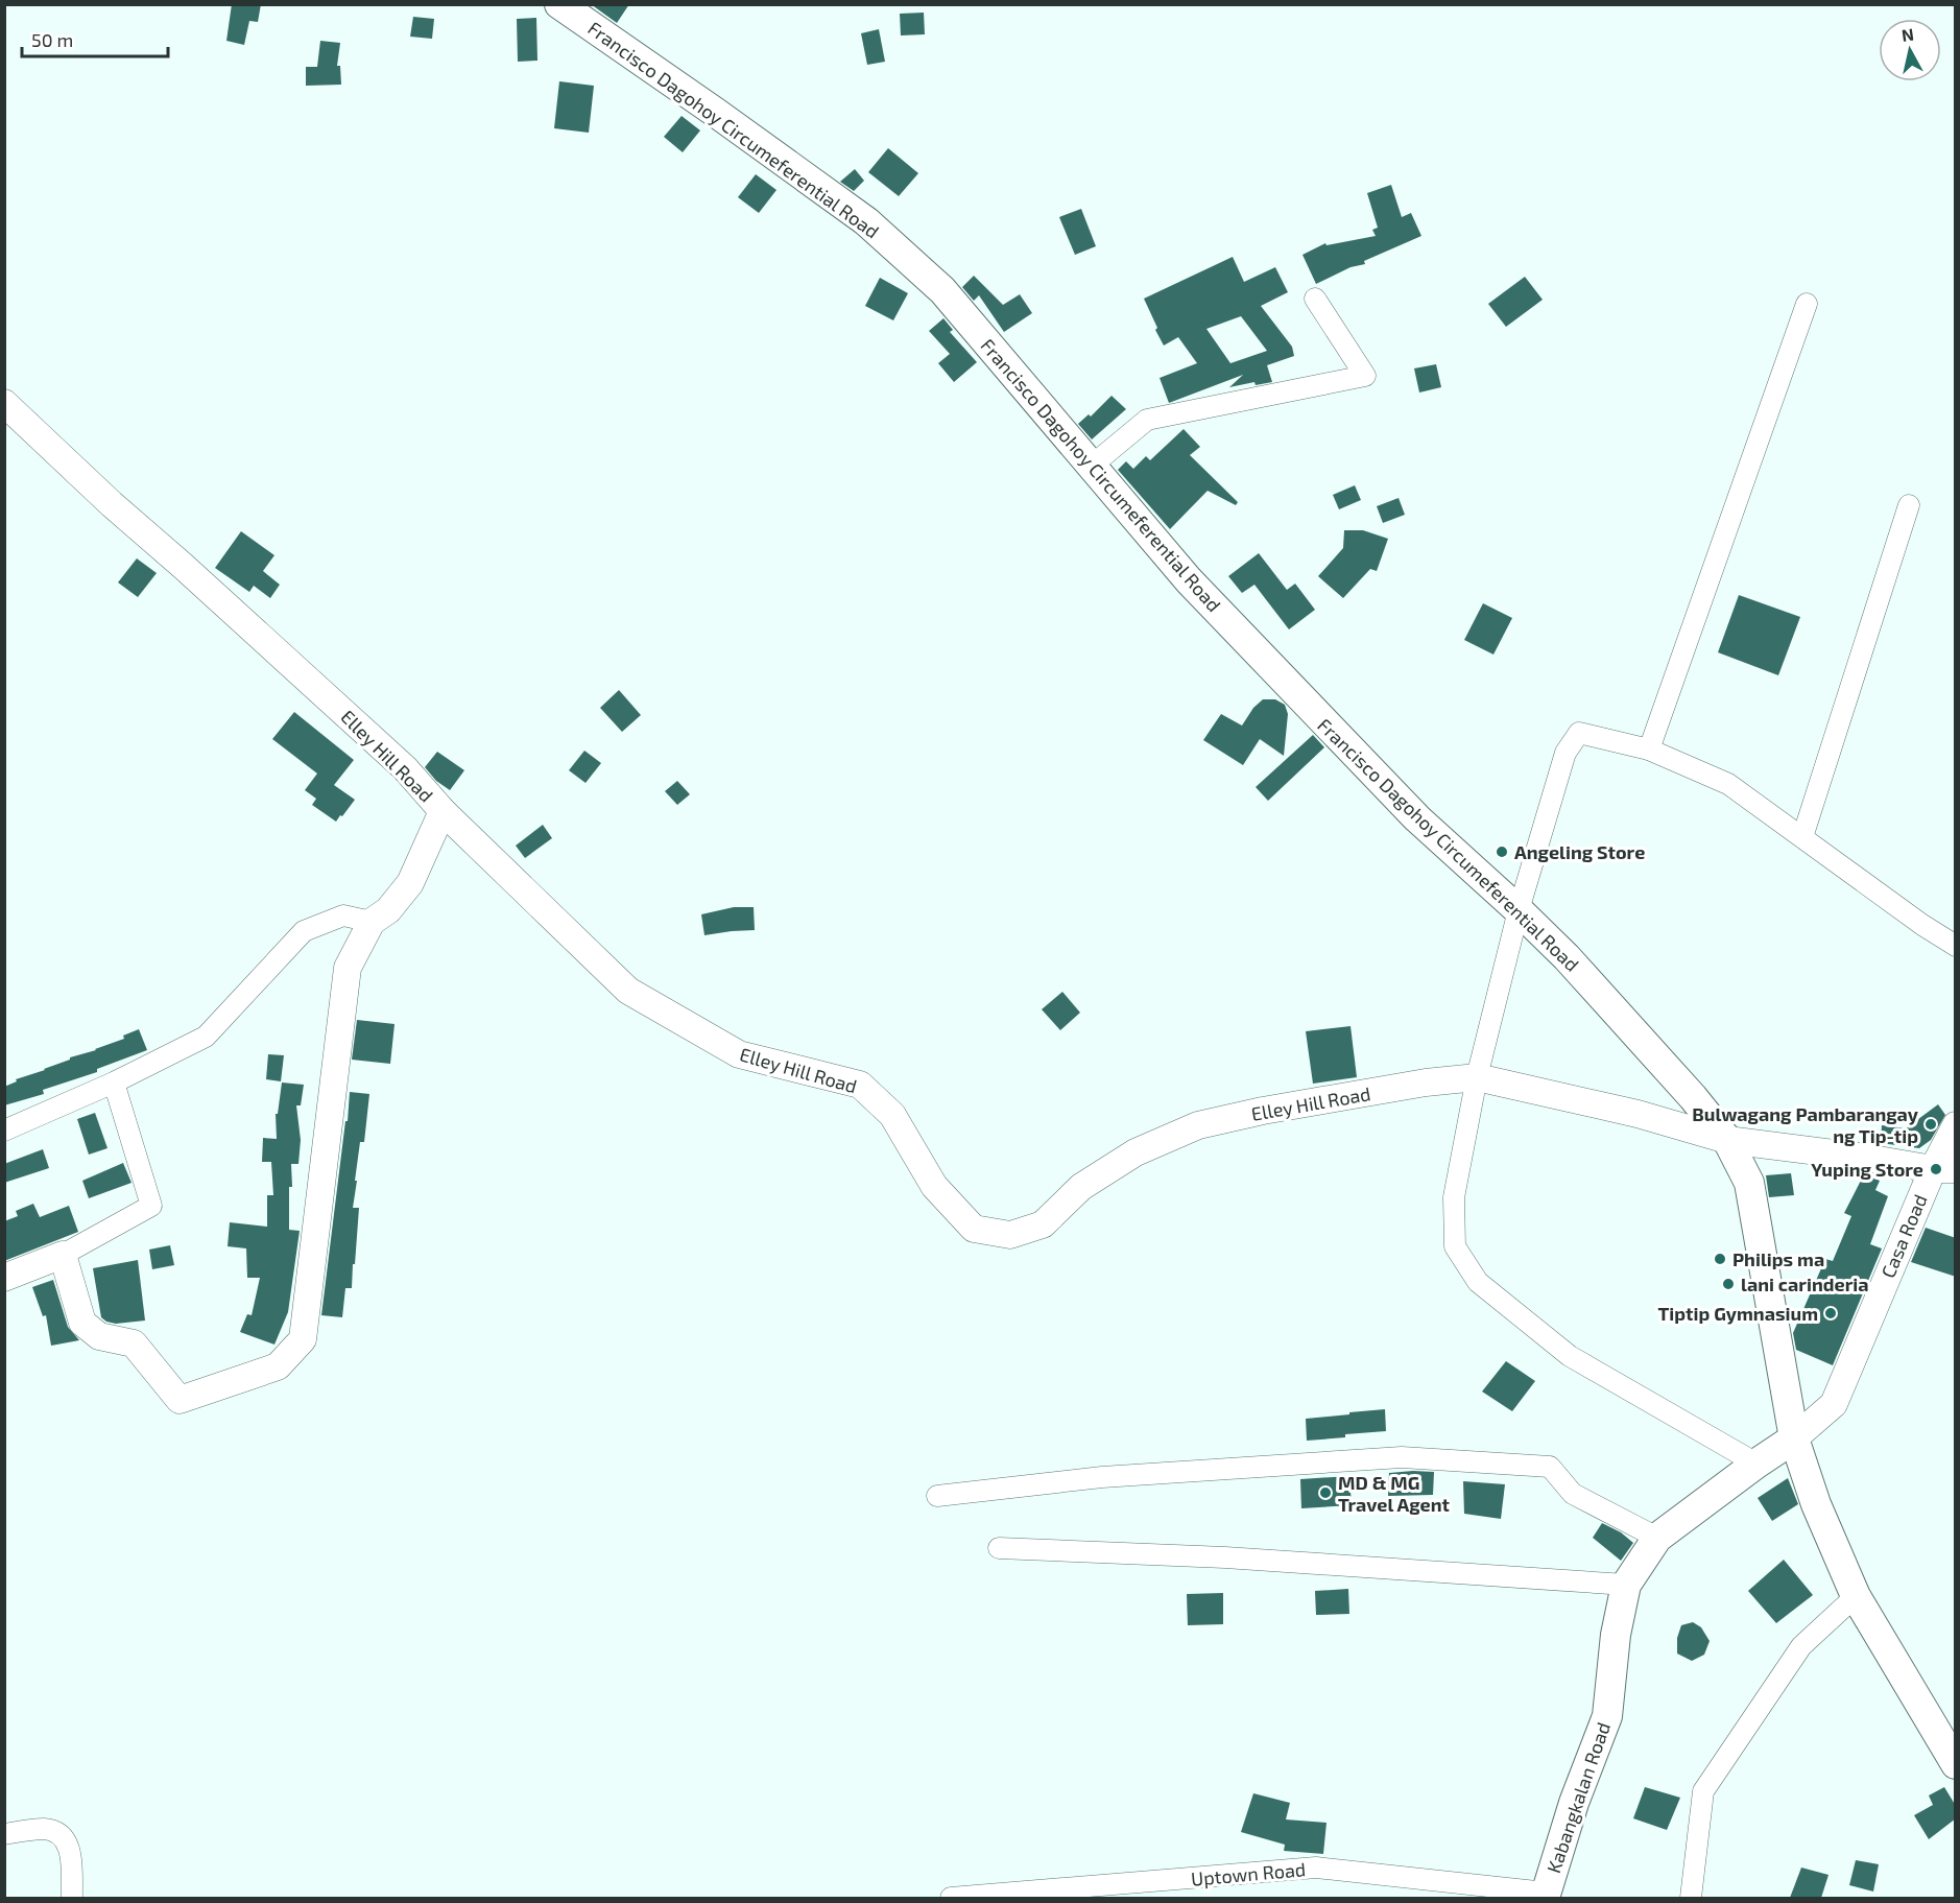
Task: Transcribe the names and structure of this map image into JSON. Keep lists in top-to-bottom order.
{
  "streets": {
    "main road": ["Francisco Dagohoy Circumeferential Road", "Kabangkalan Road"],
    "street": ["Elley Hill Road", "Casa Road", "Uptown Road"]
  },
  "crossings": [
    ["Francisco Dagohoy Circumeferential Road", "Elley Hill Road"],
    ["Francisco Dagohoy Circumeferential Road", "Casa Road"],
    ["Francisco Dagohoy Circumeferential Road", "Kabangkalan Road"],
    ["Elley Hill Road", "Casa Road"],
    ["Casa Road", "Kabangkalan Road"],
    ["Kabangkalan Road", "Uptown Road"]
  ],
  "places": [
    "Angeling Store",
    "Bulwagang Pambarangay ng Tip-tip",
    "Yuping Store",
    "Philips ma",
    "lani carinderia",
    "Tiptip Gymnasium",
    "MD & MG Travel Agent"
  ],
  "scale_bar": "50 m",
  "north": "top"
}
